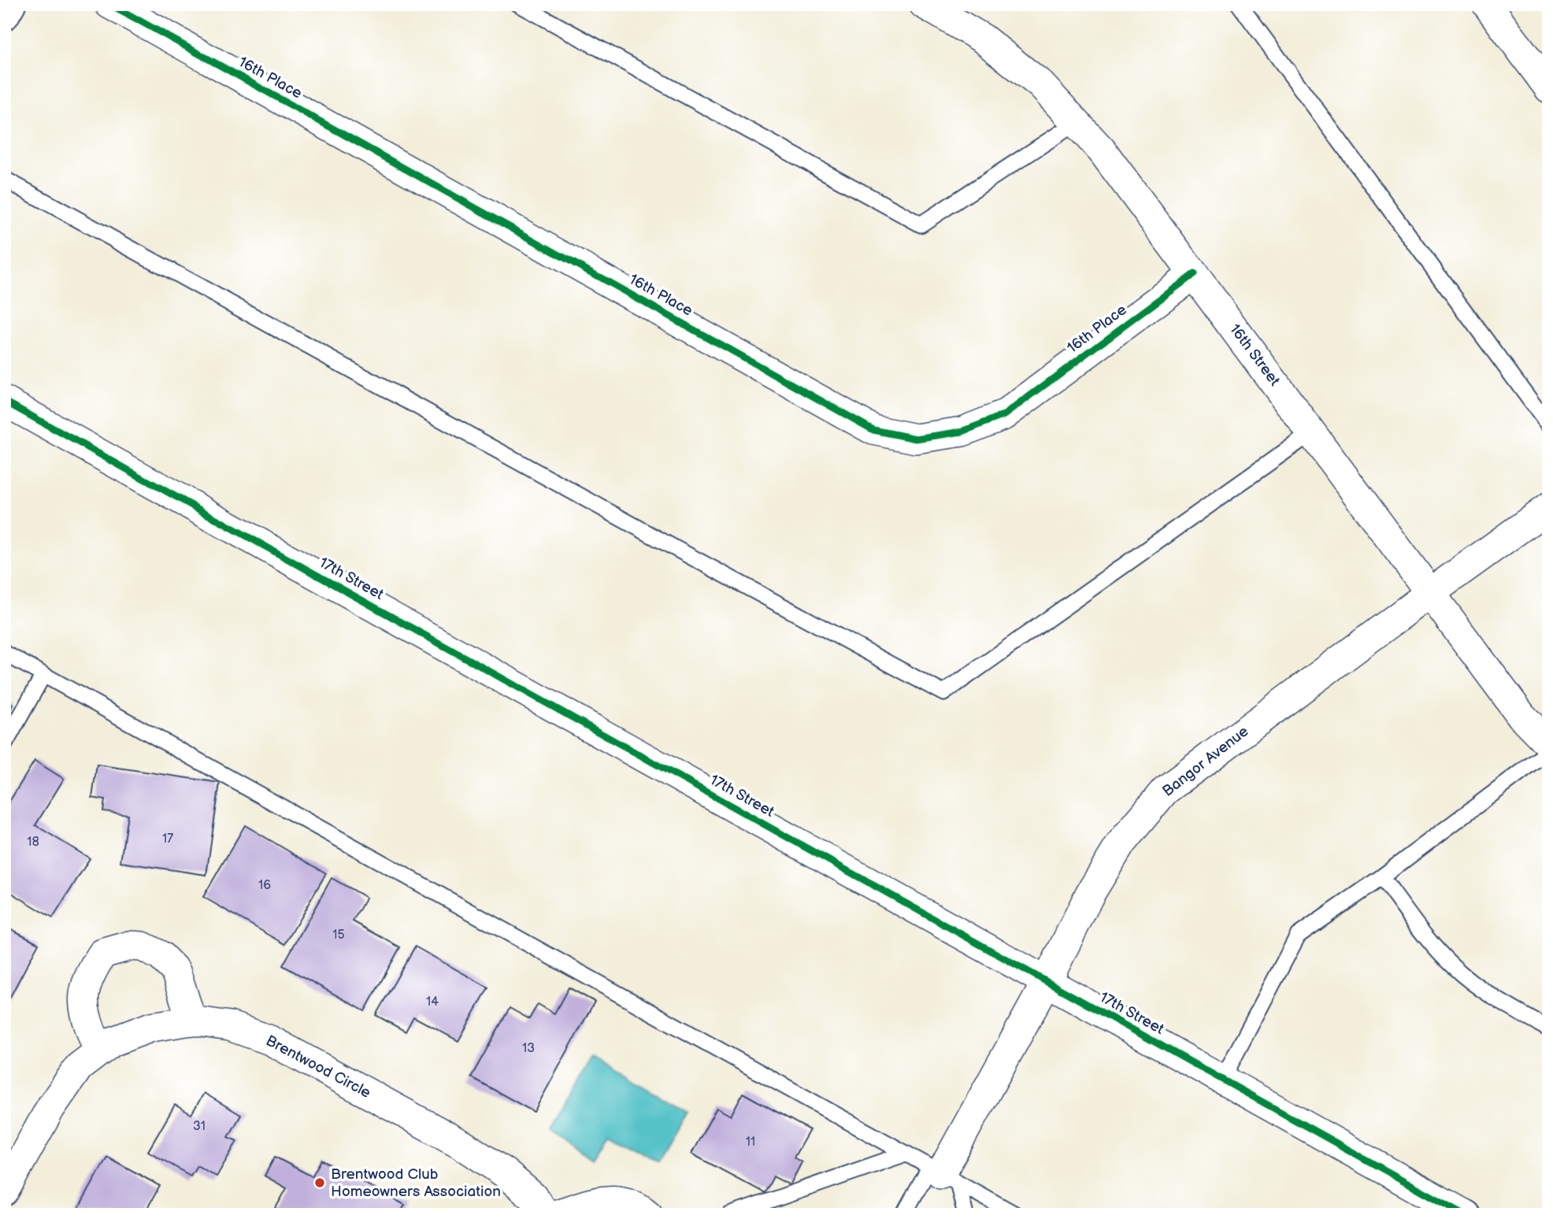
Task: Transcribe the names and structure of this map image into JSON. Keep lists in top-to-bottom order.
{
  "streets": {
    "street": [
      "16th Place",
      "16th Street",
      "17th Street",
      "Bangor Avenue",
      "Brentwood Circle"
    ]
  },
  "crossings": [
    ["16th Place", "16th Street"],
    ["16th Street", "Bangor Avenue"],
    ["17th Street", "Bangor Avenue"]
  ],
  "places": ["Brentwood Club Homeowners Association"],
  "house_numbers": [
    "17",
    "18",
    "16",
    "15",
    "14",
    "13",
    "31",
    "11"
  ]
}
